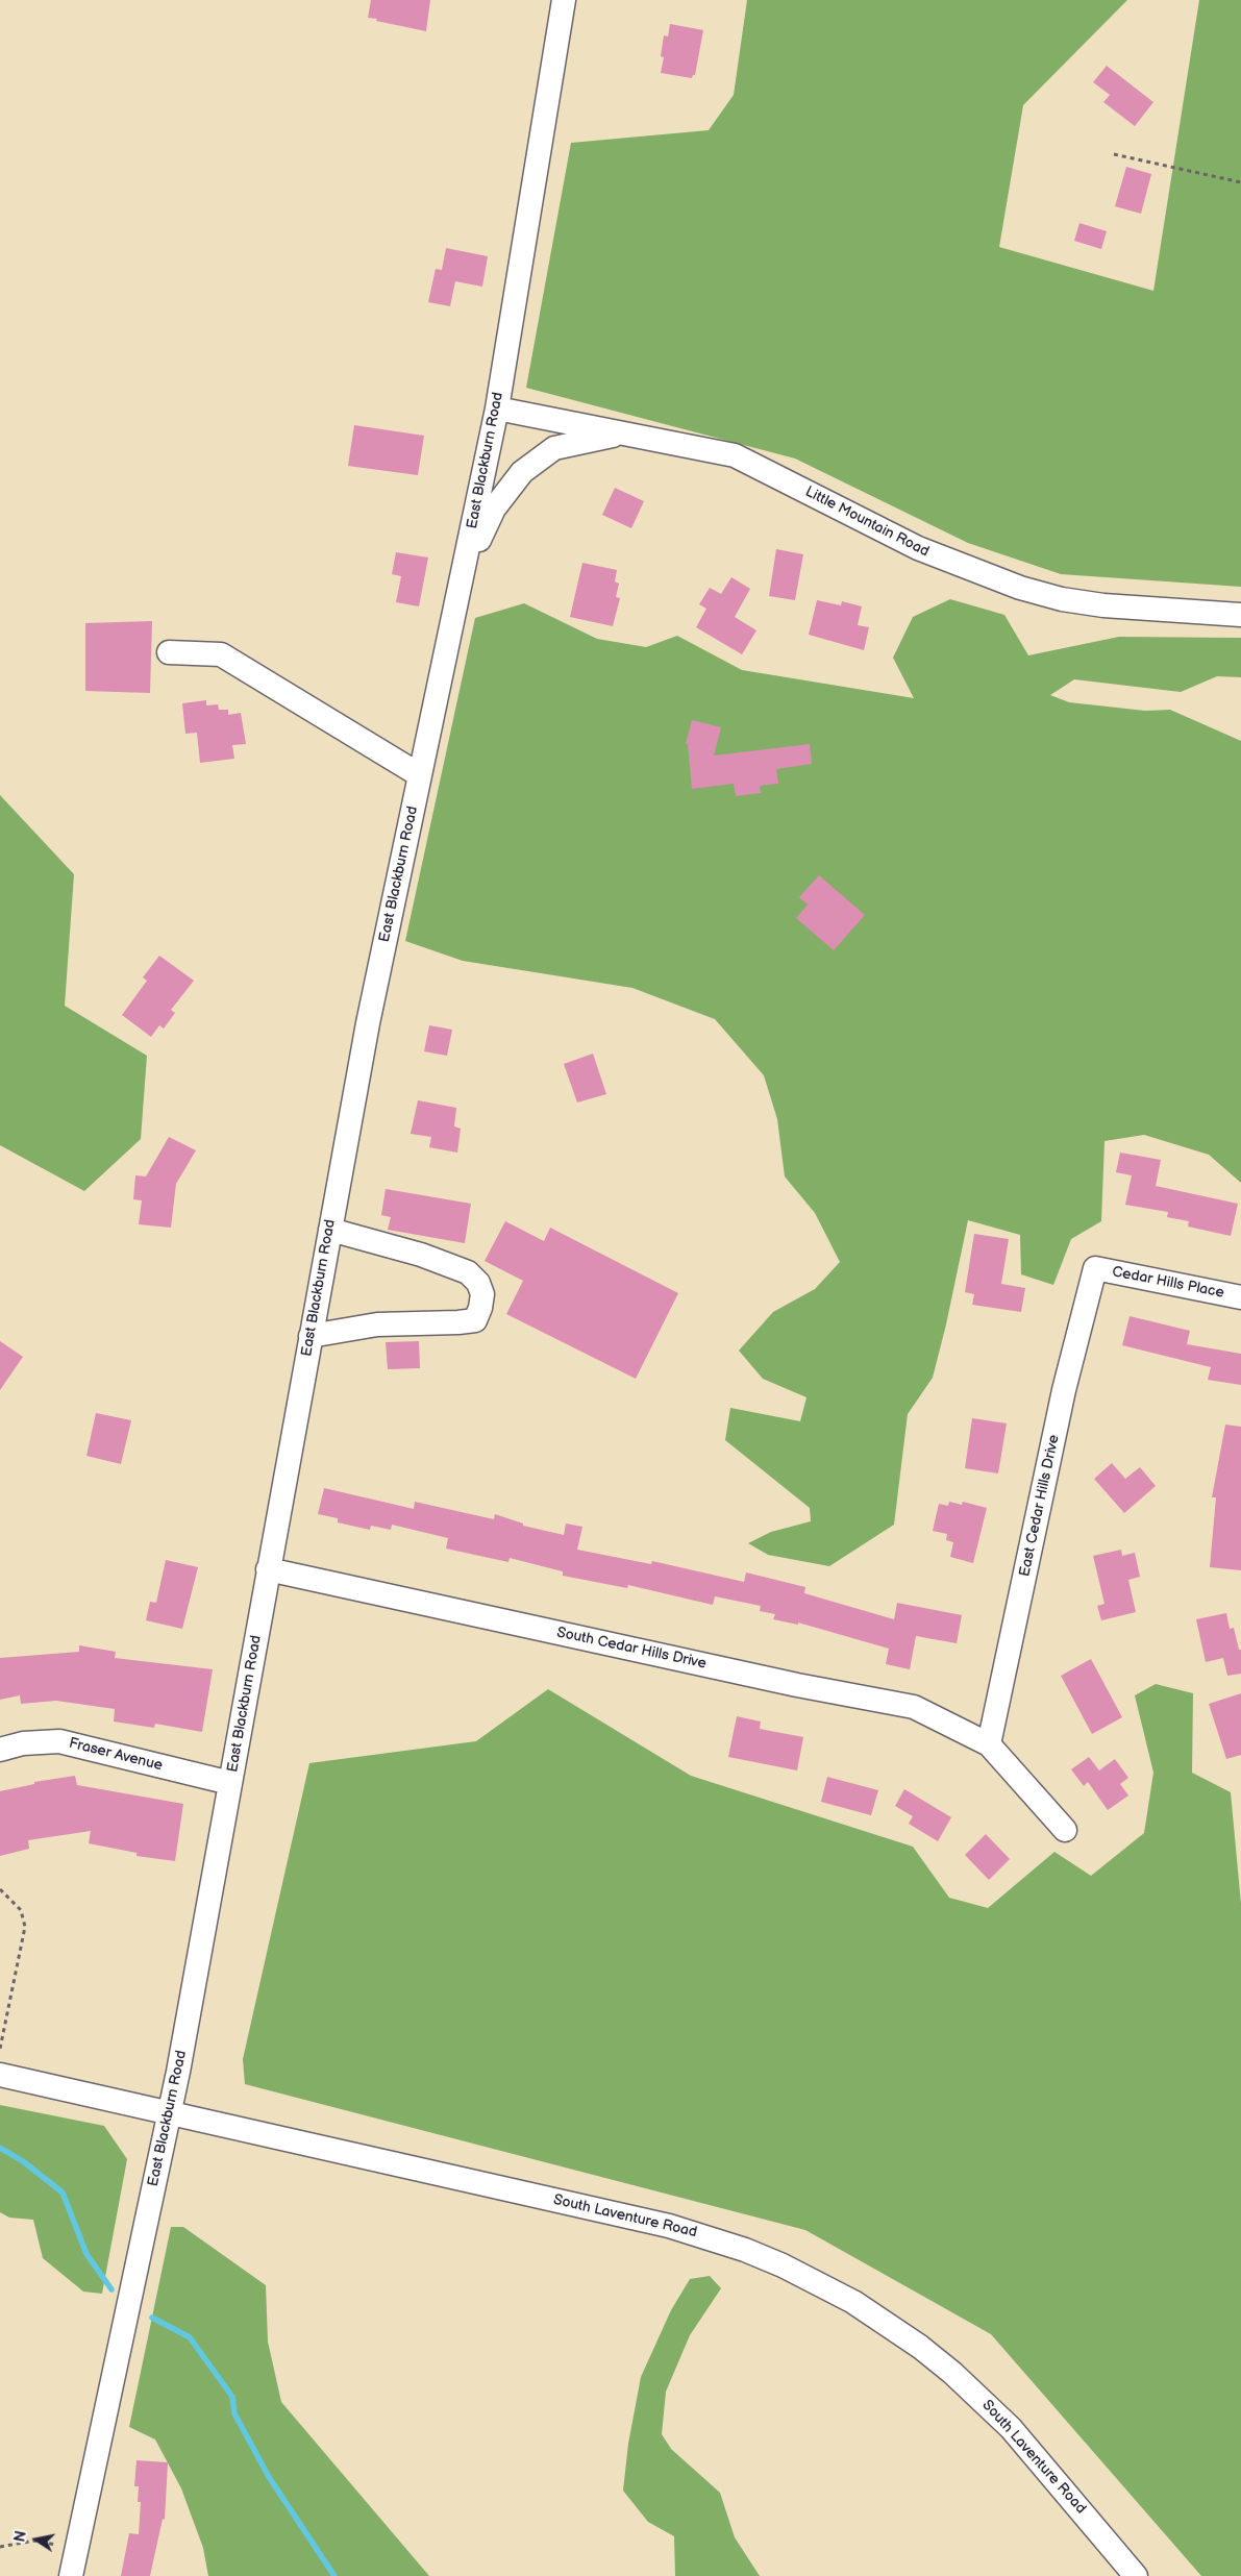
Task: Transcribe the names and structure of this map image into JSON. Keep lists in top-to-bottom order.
{
  "streets": {
    "street": [
      "East Blackburn Road",
      "Little Mountain Road",
      "Cedar Hills Place",
      "East Cedar Hills Drive",
      "South Cedar Hills Drive",
      "Fraser Avenue",
      "South Laventure Road"
    ]
  },
  "crossings": [
    ["East Blackburn Road", "Little Mountain Road"],
    ["East Blackburn Road", "South Cedar Hills Drive"],
    ["East Blackburn Road", "Fraser Avenue"],
    ["East Blackburn Road", "South Laventure Road"],
    ["Cedar Hills Place", "East Cedar Hills Drive"],
    ["East Cedar Hills Drive", "South Cedar Hills Drive"]
  ],
  "north": "left"
}
